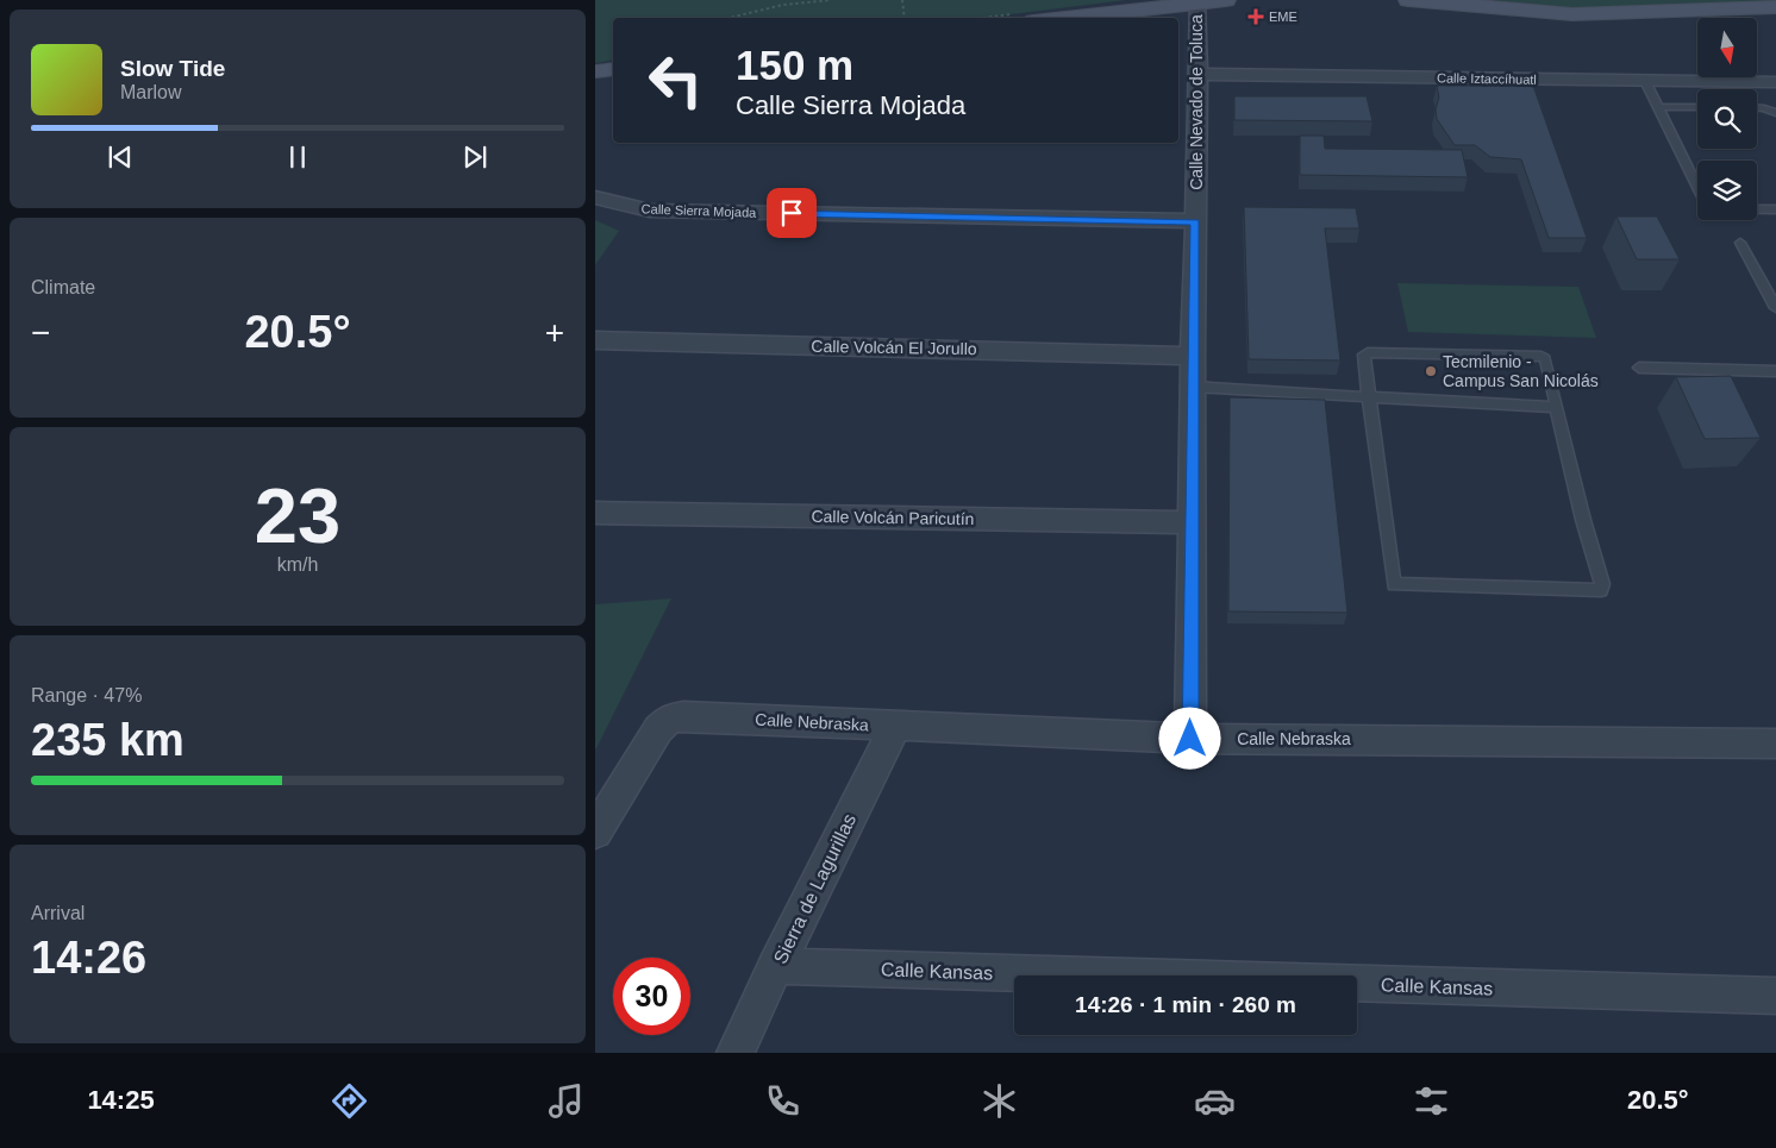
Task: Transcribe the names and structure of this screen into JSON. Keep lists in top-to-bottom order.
{
  "streets": {
    "street": [
      "Calle Iztaccíhuatl",
      "Calle Nevado de Toluca",
      "Calle Sierra Mojada",
      "Calle Volcán El Jorullo",
      "Calle Volcán Paricutín",
      "Calle Nebraska",
      "Sierra de Lagurillas",
      "Calle Kansas"
    ]
  },
  "crossings": [
    ["Calle Iztaccíhuatl", "Calle Nevado de Toluca"],
    ["Calle Nevado de Toluca", "Calle Sierra Mojada"],
    ["Calle Nevado de Toluca", "Calle Volcán El Jorullo"],
    ["Calle Nevado de Toluca", "Calle Volcán Paricutín"],
    ["Calle Nevado de Toluca", "Calle Nebraska"],
    ["Calle Nebraska", "Sierra de Lagurillas"],
    ["Sierra de Lagurillas", "Calle Kansas"]
  ],
  "places": {
    "health": ["EME"],
    "other": ["Tecmilenio - Campus San Nicolás"]
  },
  "north": "bottom",
  "page": {
    "turn": ["150 m", "Calle Sierra Mojada"],
    "song": ["Slow Tide", "Marlow"],
    "tile": [
      "Climate",
      ["23", "km/h"],
      ["Range · 47%", "235 km"],
      ["Arrival", "14:26"]
    ],
    "heat": ["−", "20.5°", "+"],
    "limit": "30",
    "trip": "14:26 · 1 min · 260 m",
    "tabs": ["14:25", "20.5°"]
  }
}
